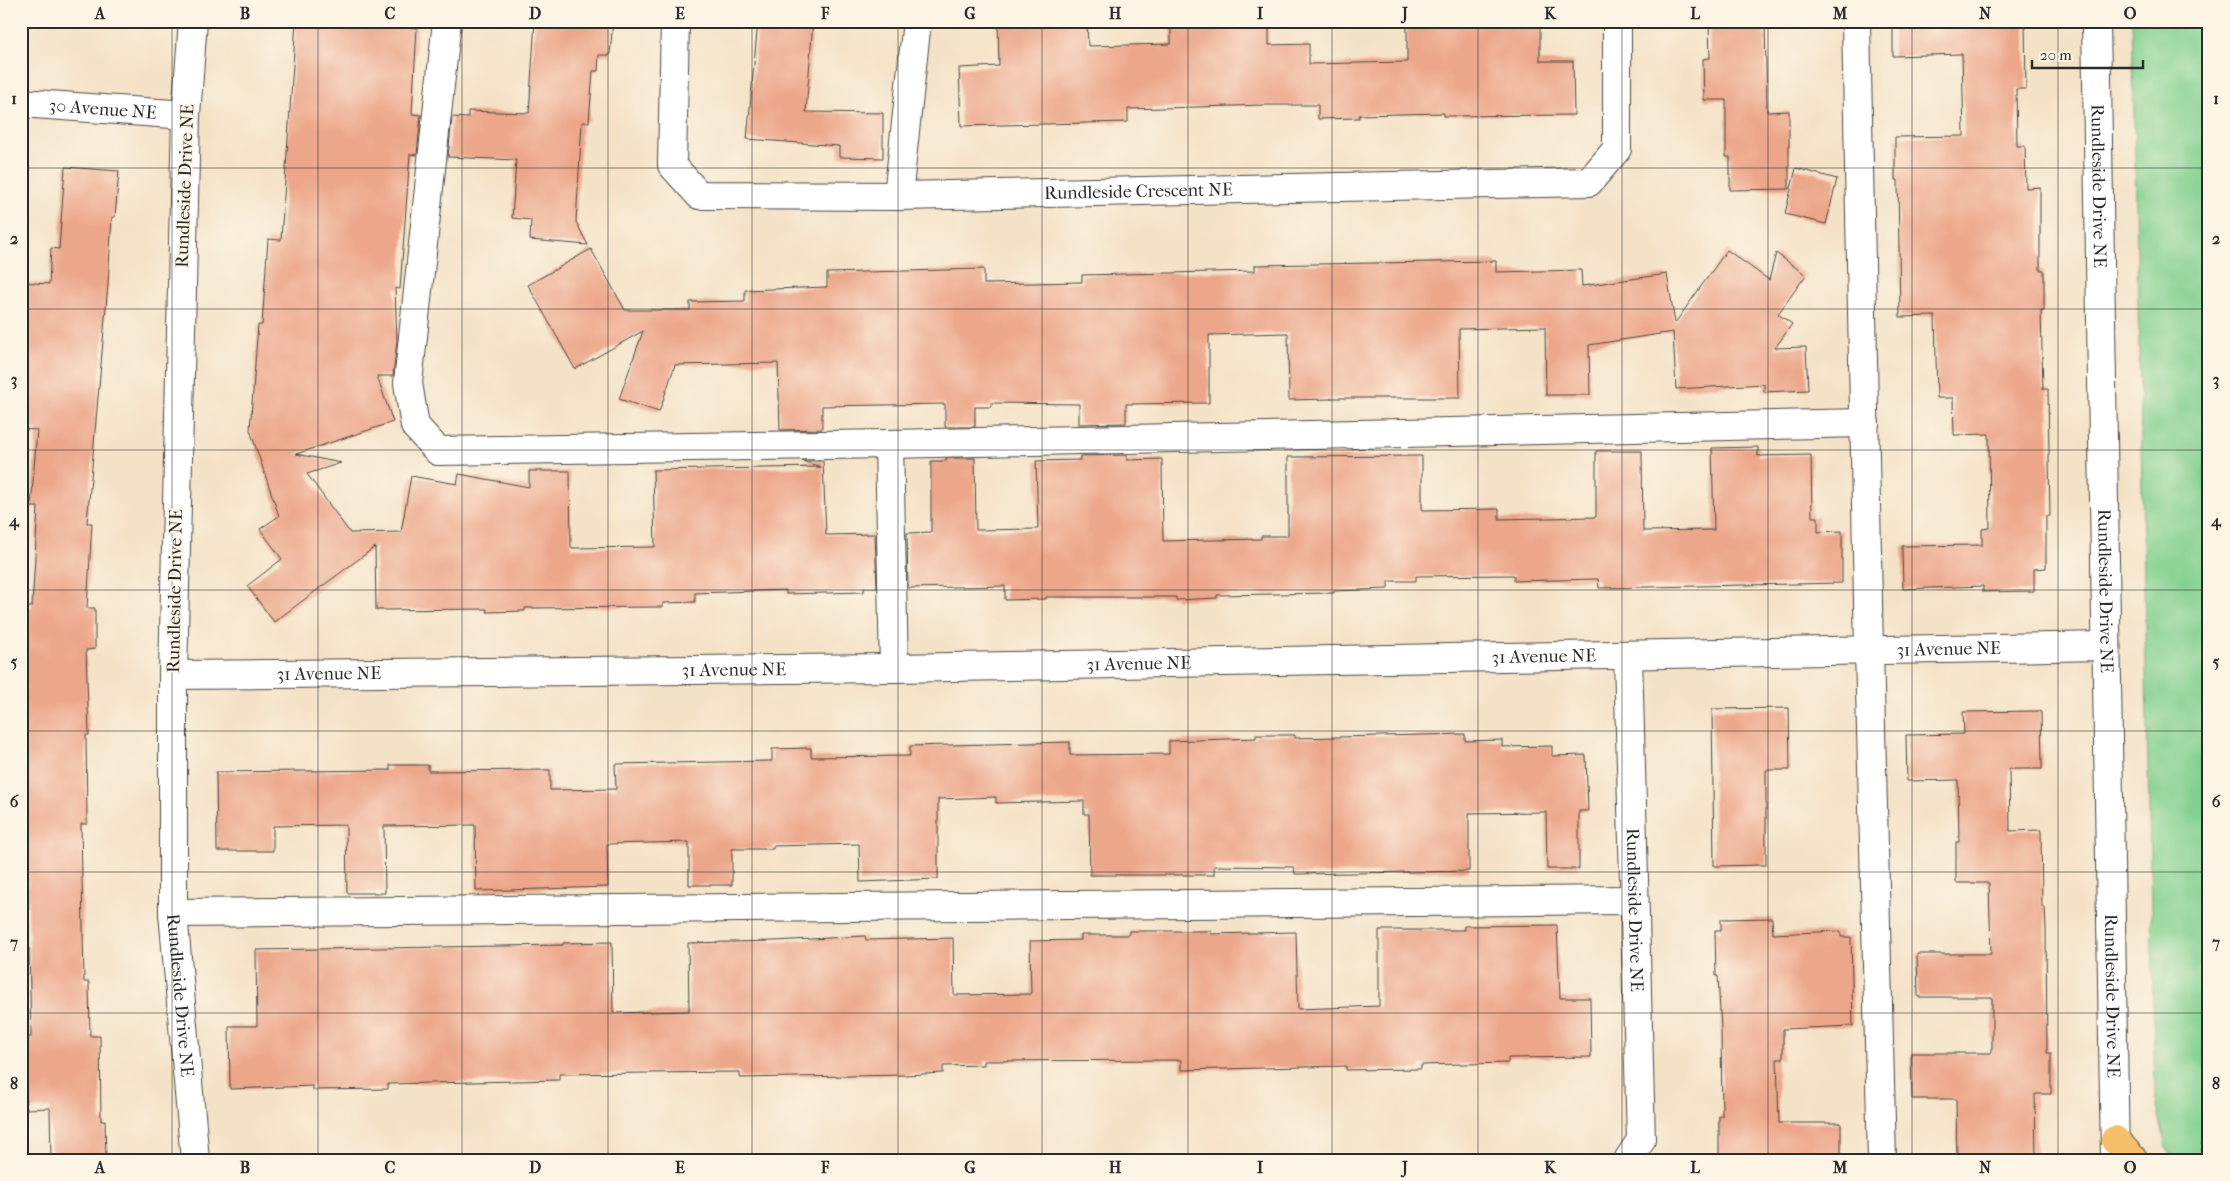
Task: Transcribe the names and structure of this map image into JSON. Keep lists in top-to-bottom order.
{
  "streets": {
    "street": [
      "30 Avenue NE",
      "Rundleside Drive NE",
      "Rundleside Crescent NE",
      "31 Avenue NE"
    ]
  },
  "crossings": [
    ["30 Avenue NE", "Rundleside Drive NE"],
    ["Rundleside Drive NE", "31 Avenue NE"]
  ],
  "scale_bar": "20 m",
  "grid": {
    "columns": [
      "A",
      "B",
      "C",
      "D",
      "E",
      "F",
      "G",
      "H",
      "I",
      "J",
      "K",
      "L",
      "M",
      "N",
      "O"
    ],
    "rows": [
      "1",
      "2",
      "3",
      "4",
      "5",
      "6",
      "7",
      "8"
    ]
  }
}
